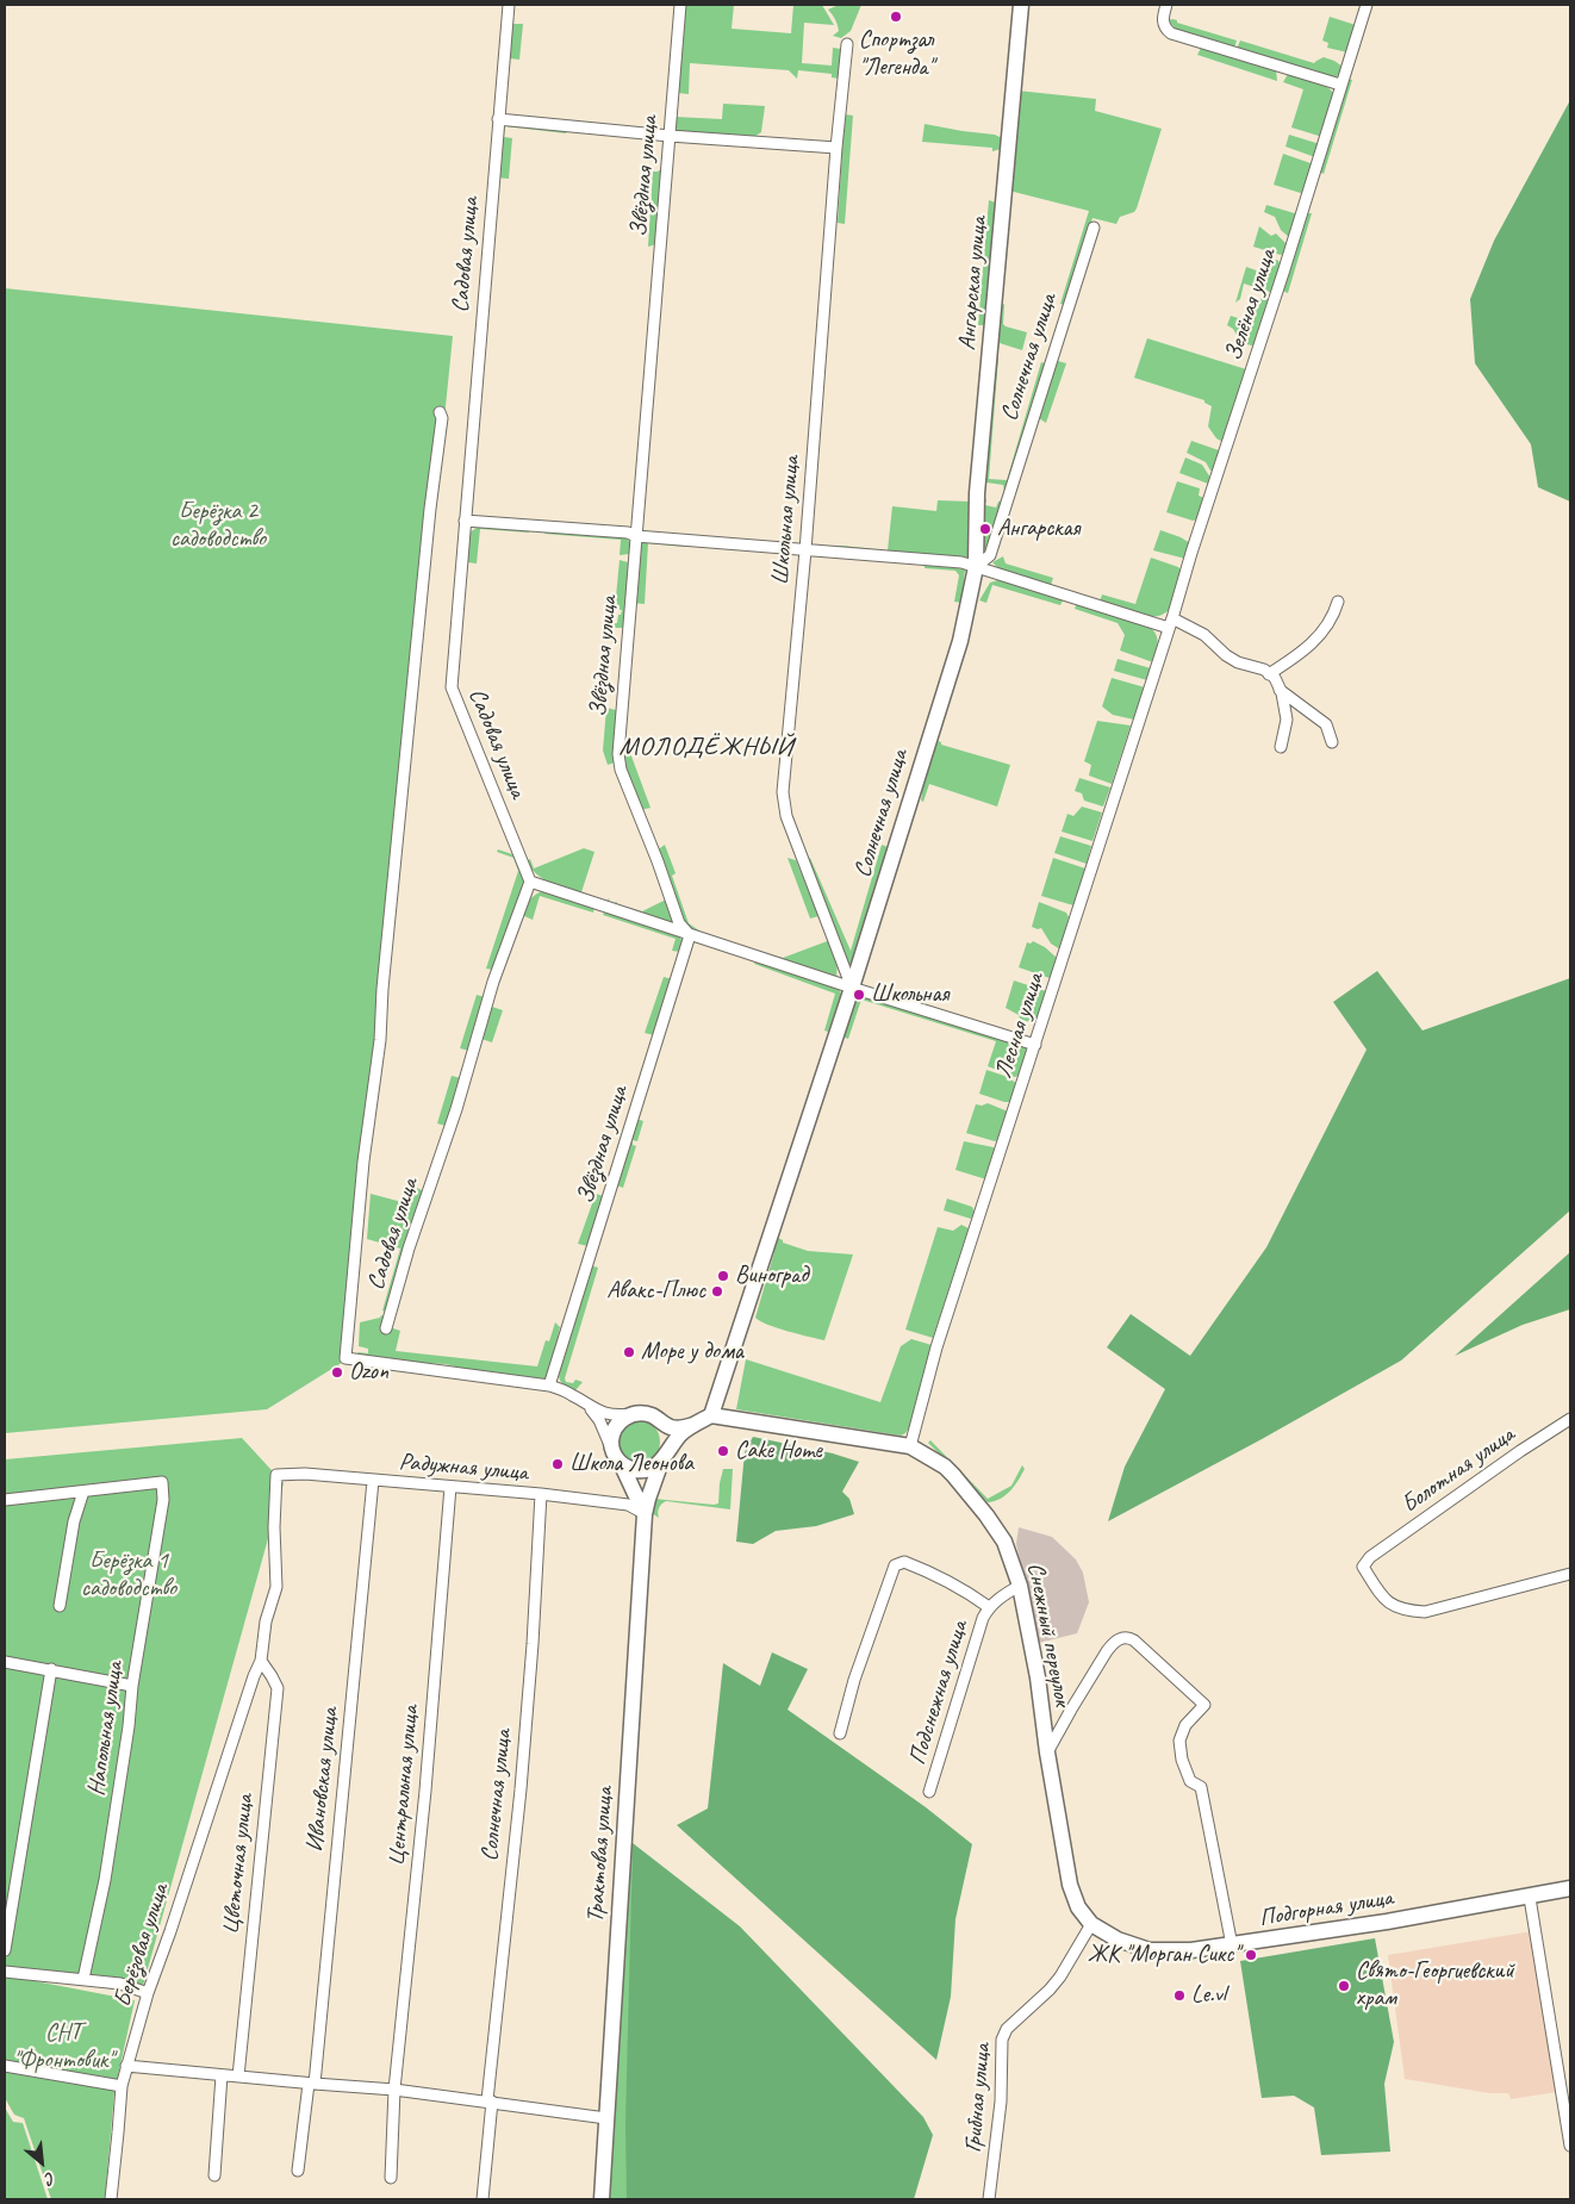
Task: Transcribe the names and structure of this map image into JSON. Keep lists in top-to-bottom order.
{
  "streets": {
    "street": [
      "Звёздная улица",
      "Садовая улица",
      "Ангарская улица",
      "Зелёная улица",
      "Солнечная улица",
      "Школьная улица",
      "Лесная улица",
      "Радужная улица",
      "Болотная улица",
      "Снежный переулок",
      "Подснежная улица",
      "Напольная улица",
      "Ивановская улица",
      "Центральная улица",
      "Трактовая улица",
      "Цветочная улица",
      "Подгорная улица",
      "Берёзовая улица",
      "Грибная улица"
    ]
  },
  "crossings": [
    ["Ангарская улица", "Солнечная улица"],
    ["Зелёная улица", "Лесная улица"],
    ["Солнечная улица", "Школьная улица"],
    ["Солнечная улица", "Радужная улица"],
    ["Солнечная улица", "Снежный переулок"],
    ["Лесная улица", "Снежный переулок"],
    ["Радужная улица", "Ивановская улица"],
    ["Радужная улица", "Центральная улица"],
    ["Радужная улица", "Трактовая улица"],
    ["Радужная улица", "Берёзовая улица"],
    ["Снежный переулок", "Подснежная улица"],
    ["Снежный переулок", "Подгорная улица"],
    ["Снежный переулок", "Грибная улица"],
    ["Цветочная улица", "Берёзовая улица"],
    ["Подгорная улица", "Грибная улица"]
  ],
  "districts": ["МОЛОДЁЖНЫЙ"],
  "parks": ["Берёзка 2 садоводство", "Берёзка 1 садоводство", "СНТ \"Фронтовик\""],
  "places": [
    "Спортзал \"Легенда\"",
    "Ангарская",
    "Школьная",
    "Виноград",
    "Авакс-Плюс",
    "Море у дома",
    "Ozon",
    "Cake Home",
    "Школа Леонова",
    "ЖК \"Морган Сикс\"",
    "Свято-Георгиевский храм",
    "Le.vl"
  ],
  "north": "bottom right"
}
